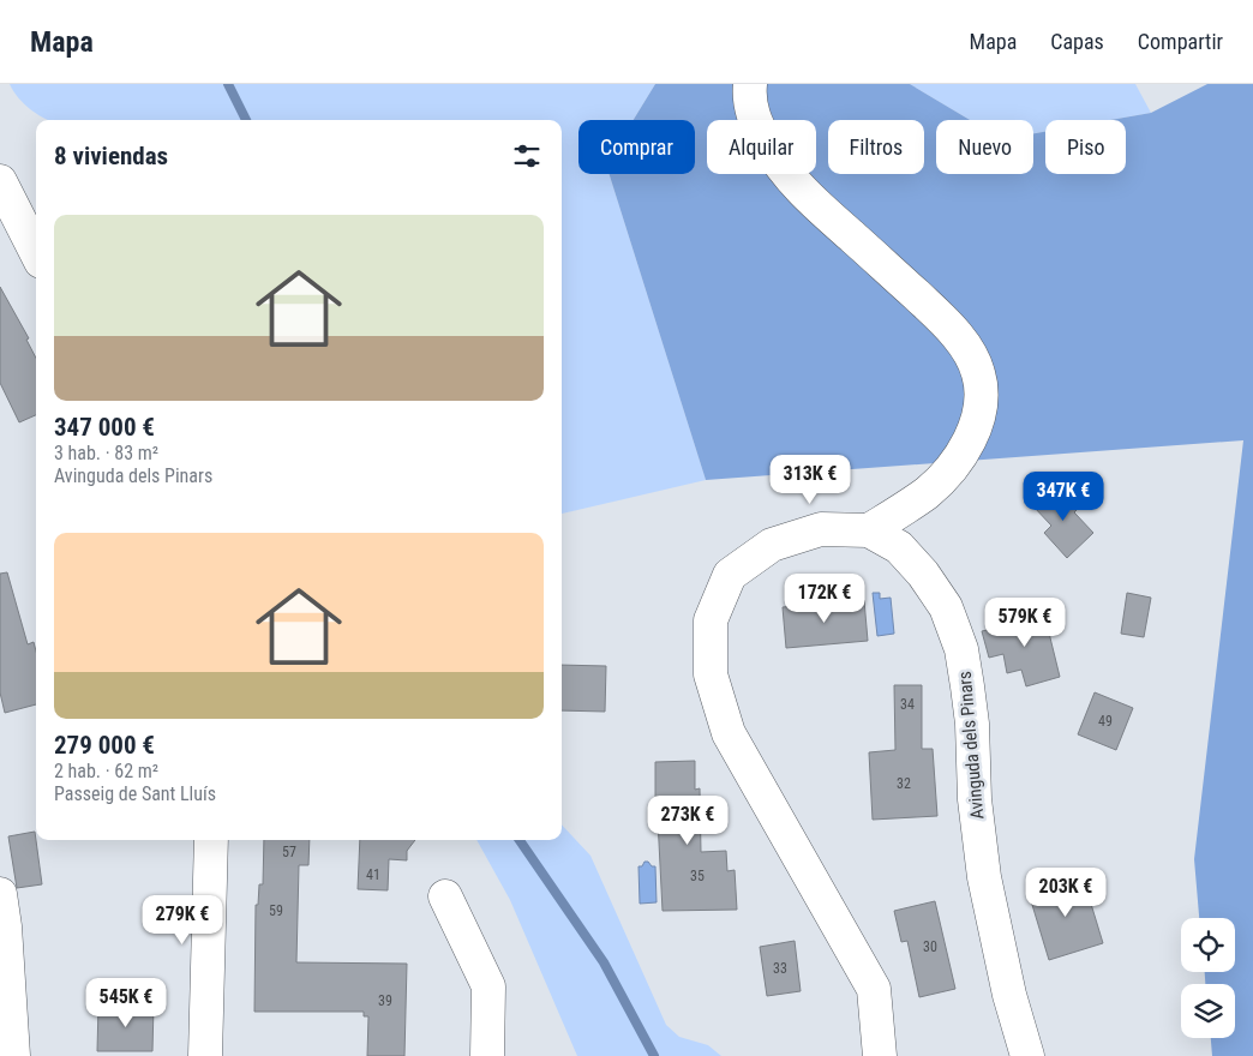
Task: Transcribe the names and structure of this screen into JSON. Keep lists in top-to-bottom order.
{
  "streets": {
    "street": ["Avinguda dels Pinars"]
  },
  "house_numbers": [
    "34",
    "49",
    "32",
    "57",
    "41",
    "35",
    "59",
    "30",
    "33",
    "39"
  ],
  "page": {
    "header": "Mapa",
    "nav": ["Mapa", "Capas", "Compartir"],
    "chip": [
      "Comprar",
      "Alquilar",
      "Filtros",
      "Nuevo",
      "Piso"
    ],
    "heading": "8 viviendas",
    "list": [
      {
        "name": "347 000 €",
        "note": "3 hab. · 83 m² · Avinguda dels Pinars"
      },
      {
        "name": "279 000 €",
        "note": "2 hab. · 62 m² · Passeig de Sant Lluís"
      }
    ],
    "price": [
      "313K €",
      "347K €",
      "172K €",
      "579K €",
      "273K €",
      "203K €",
      "279K €",
      "545K €"
    ]
  }
}
